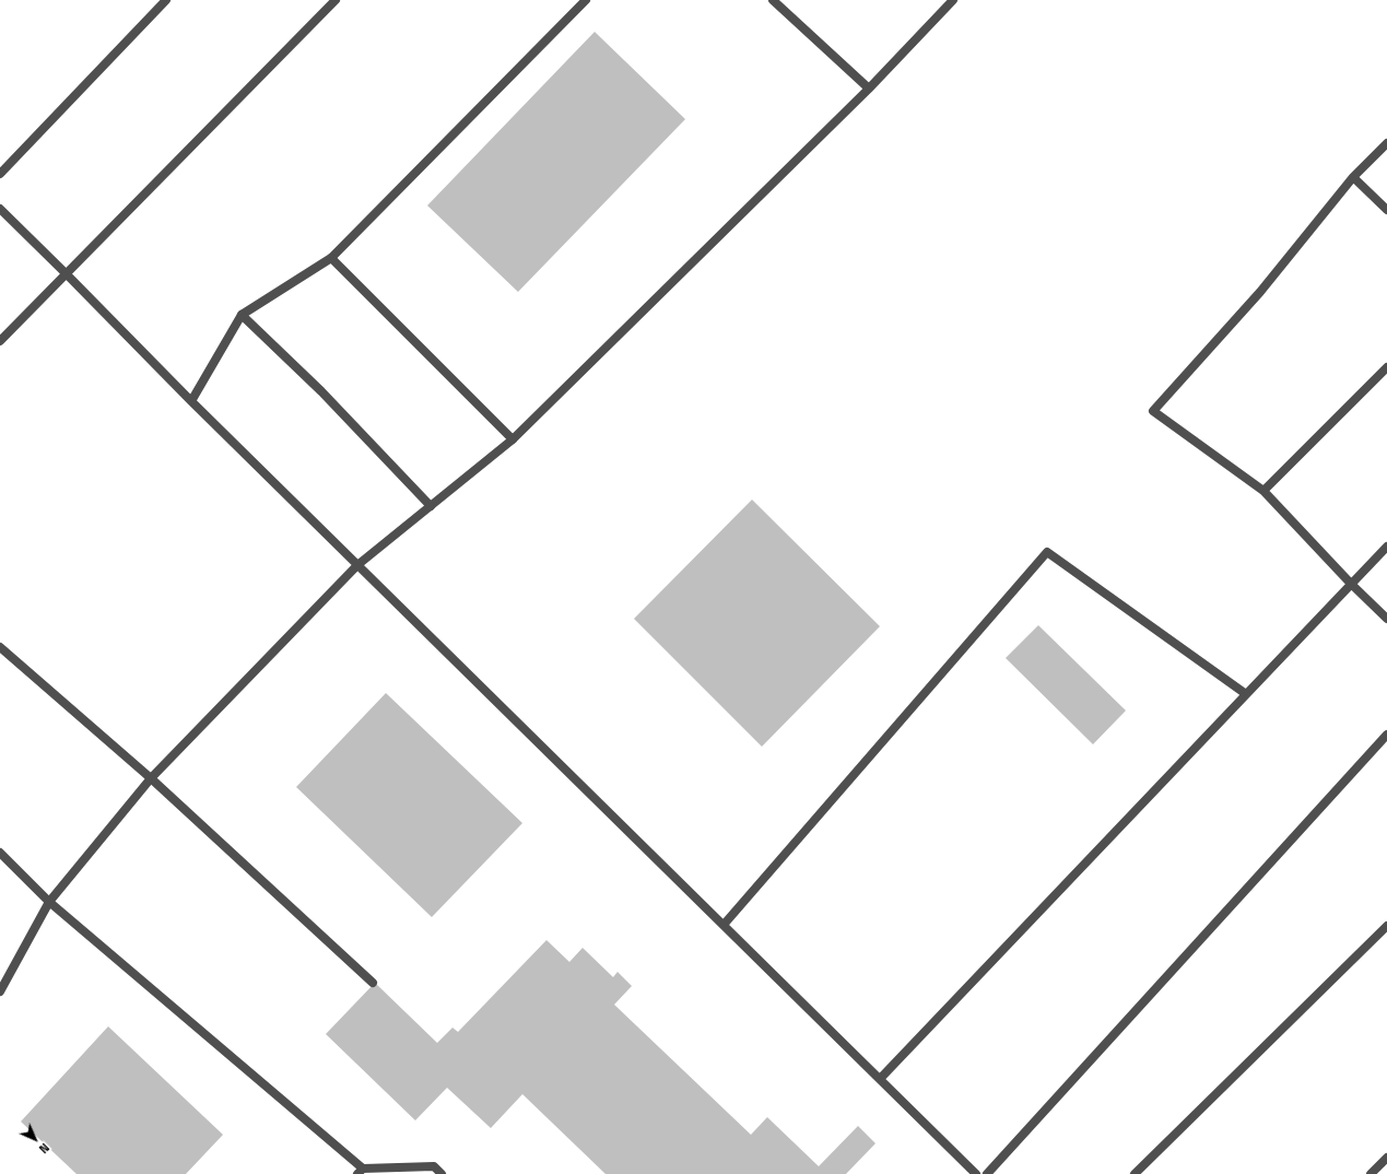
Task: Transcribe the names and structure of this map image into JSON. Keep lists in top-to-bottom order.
{
  "north": "bottom right"
}
